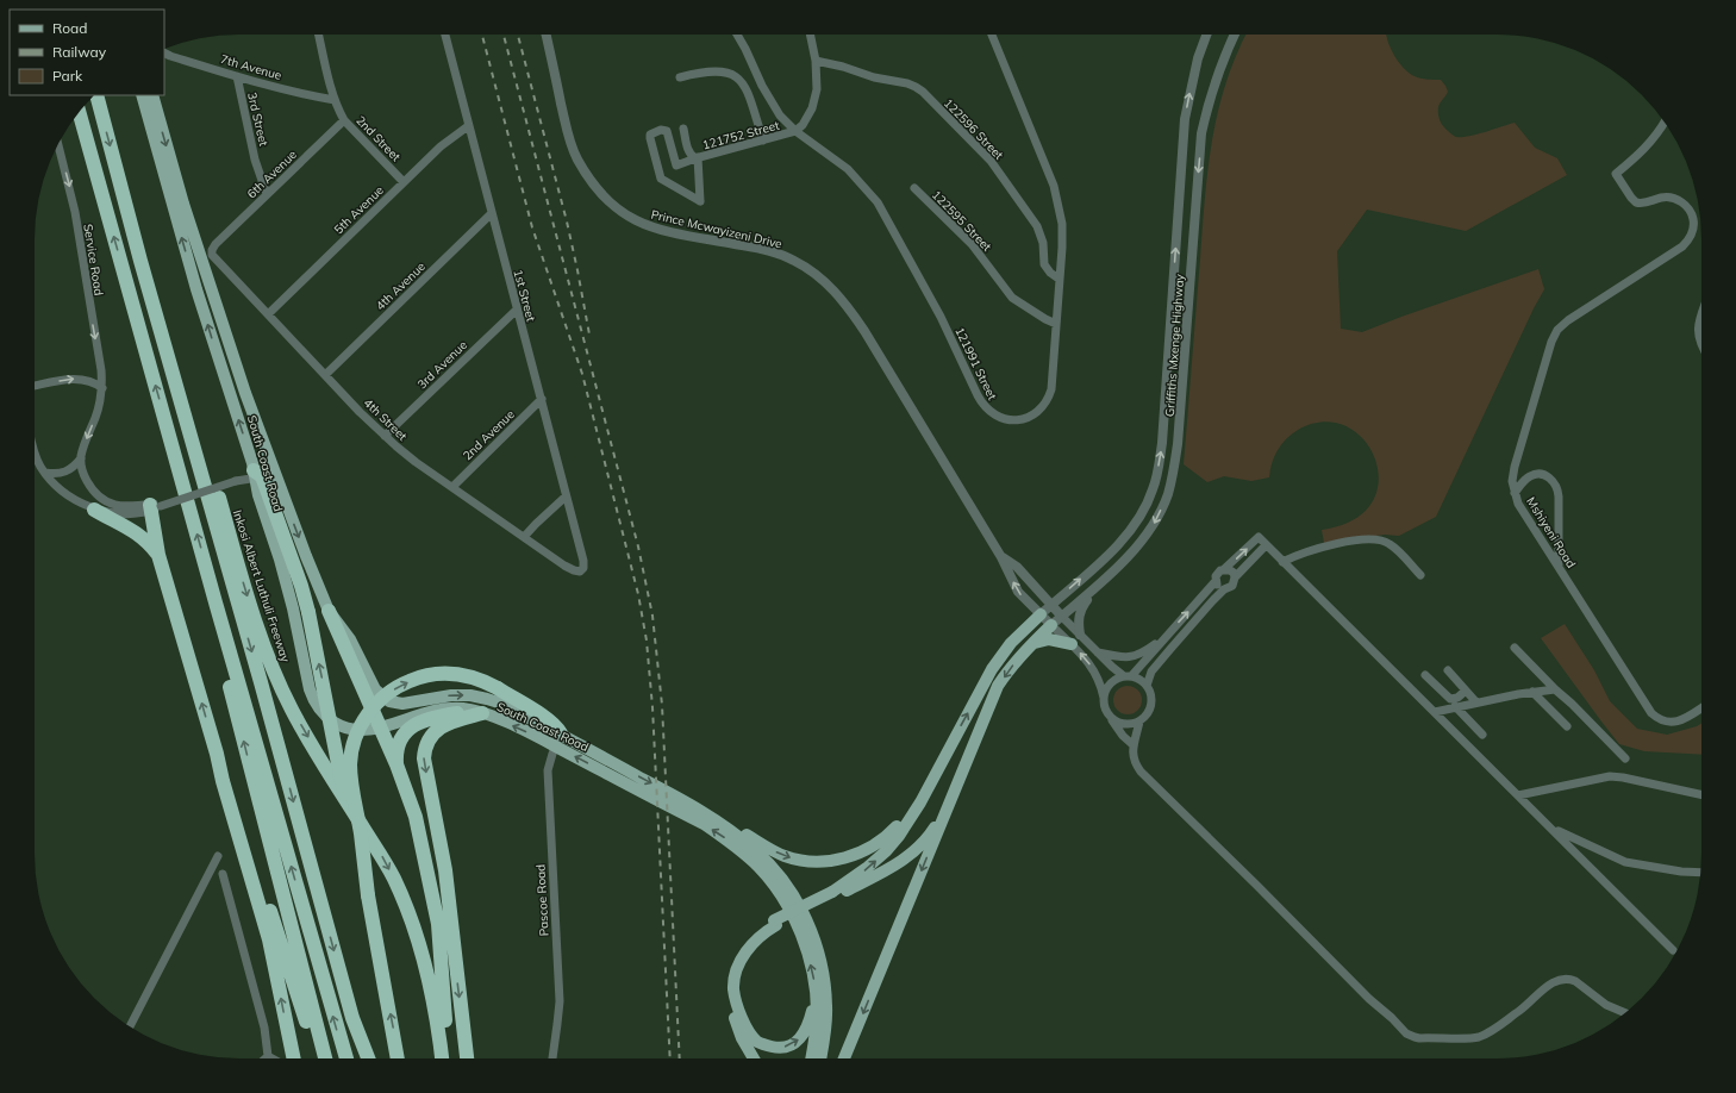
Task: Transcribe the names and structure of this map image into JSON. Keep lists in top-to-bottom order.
{
  "streets": {
    "highway": ["Inkosi Albert Luthuli Freeway"],
    "main road": ["South Coast Road"],
    "street": [
      "7th Avenue",
      "3rd Street",
      "122596 Street",
      "121752 Street",
      "2nd Street",
      "6th Avenue",
      "5th Avenue",
      "122595 Street",
      "Prince Mcwayizeni Drive",
      "Service Road",
      "4th Avenue",
      "1st Street",
      "Griffiths Mxenge Highway",
      "121991 Street",
      "3rd Avenue",
      "4th Street",
      "2nd Avenue",
      "Mshiyeni Road",
      "Pascoe Road"
    ]
  },
  "crossings": [
    ["7th Avenue", "3rd Street"],
    ["7th Avenue", "2nd Street"],
    ["3rd Street", "6th Avenue"],
    ["122596 Street", "121991 Street"],
    ["121752 Street", "121991 Street"],
    ["2nd Street", "6th Avenue"],
    ["2nd Street", "5th Avenue"],
    ["6th Avenue", "4th Street"],
    ["5th Avenue", "1st Street"],
    ["5th Avenue", "4th Street"],
    ["122595 Street", "121991 Street"],
    ["Prince Mcwayizeni Drive", "Griffiths Mxenge Highway"],
    ["4th Avenue", "1st Street"],
    ["4th Avenue", "4th Street"],
    ["1st Street", "3rd Avenue"],
    ["1st Street", "4th Street"],
    ["1st Street", "2nd Avenue"],
    ["3rd Avenue", "4th Street"],
    ["4th Street", "2nd Avenue"],
    ["South Coast Road", "Pascoe Road"]
  ],
  "one_way": ["Service Road"],
  "legend": ["Road", "Railway", "Park"]
}
